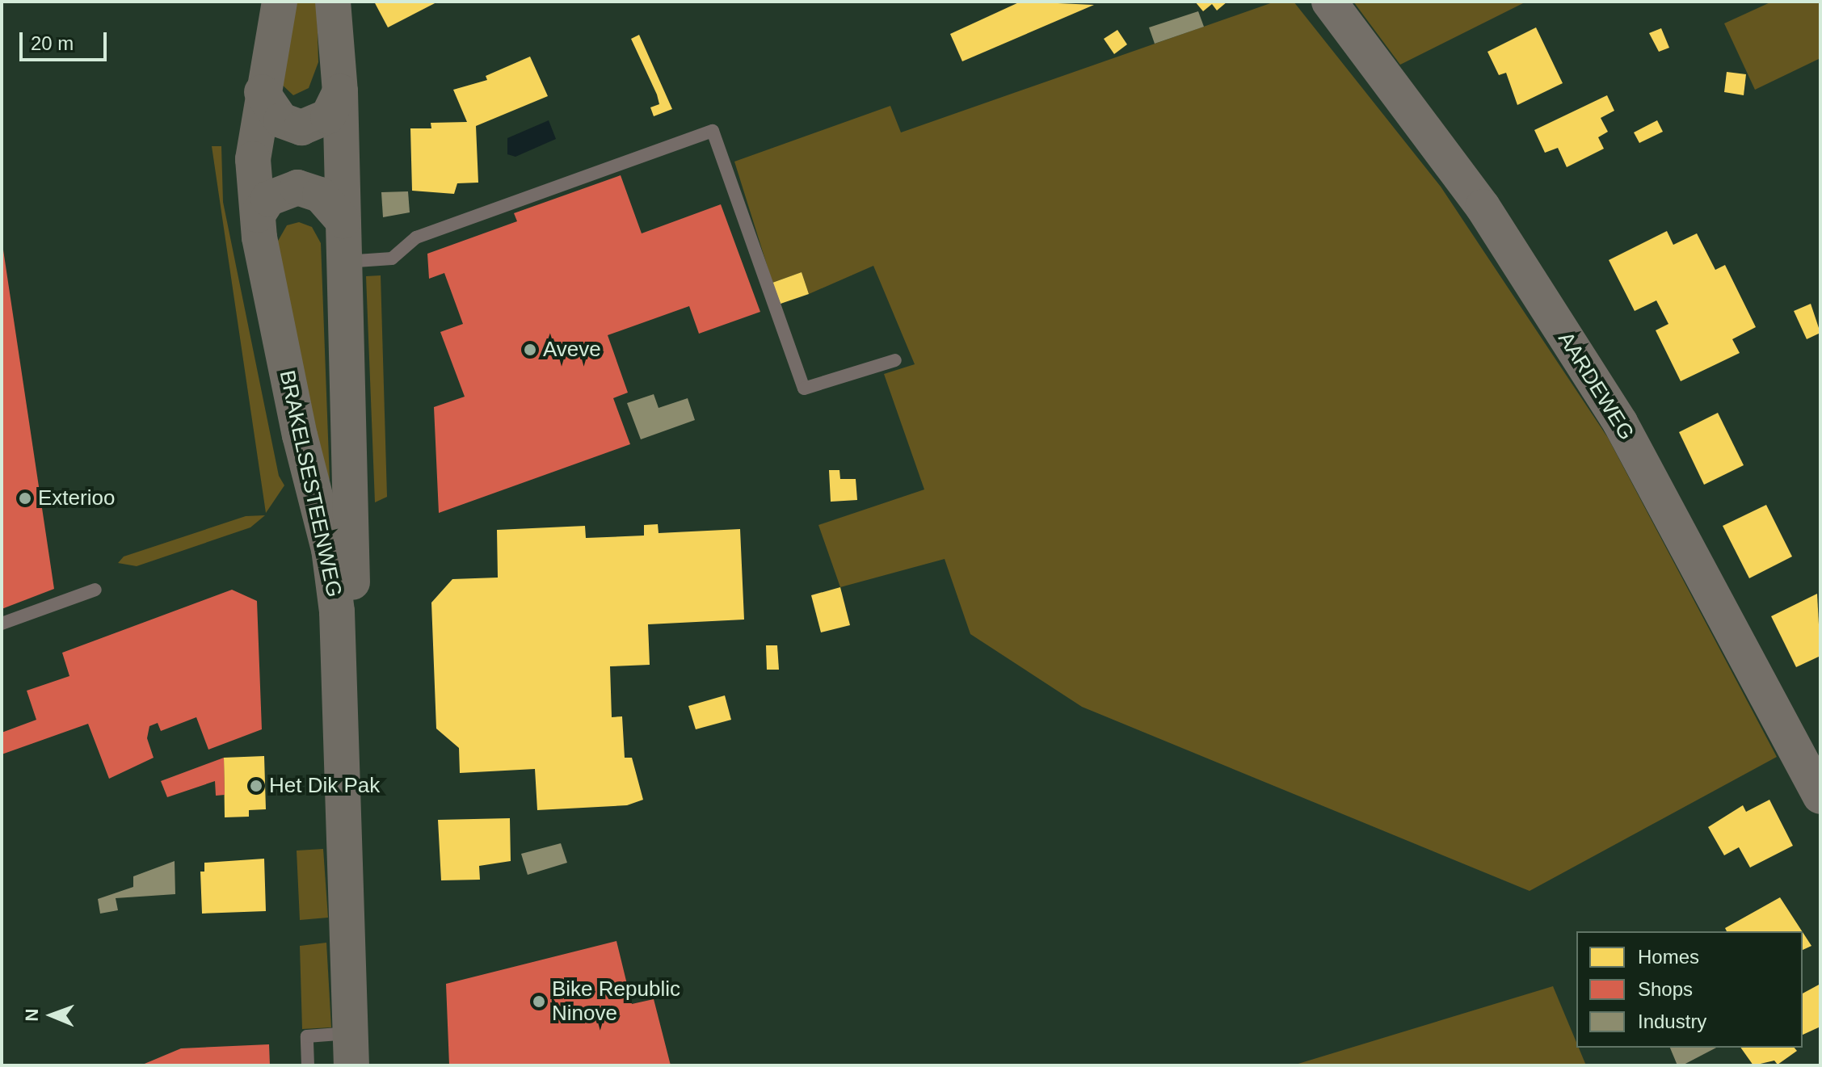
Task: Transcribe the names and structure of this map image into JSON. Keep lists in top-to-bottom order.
{
  "streets": {
    "main road": ["BRAKELSESTEENWEG"],
    "street": ["AARDEWEG"]
  },
  "places": [
    "Aveve",
    "Exterioo",
    "Het Dik Pak",
    "Bike Republic Ninove"
  ],
  "legend": ["Homes", "Shops", "Industry"],
  "scale_bar": "20 m",
  "north": "left"
}
